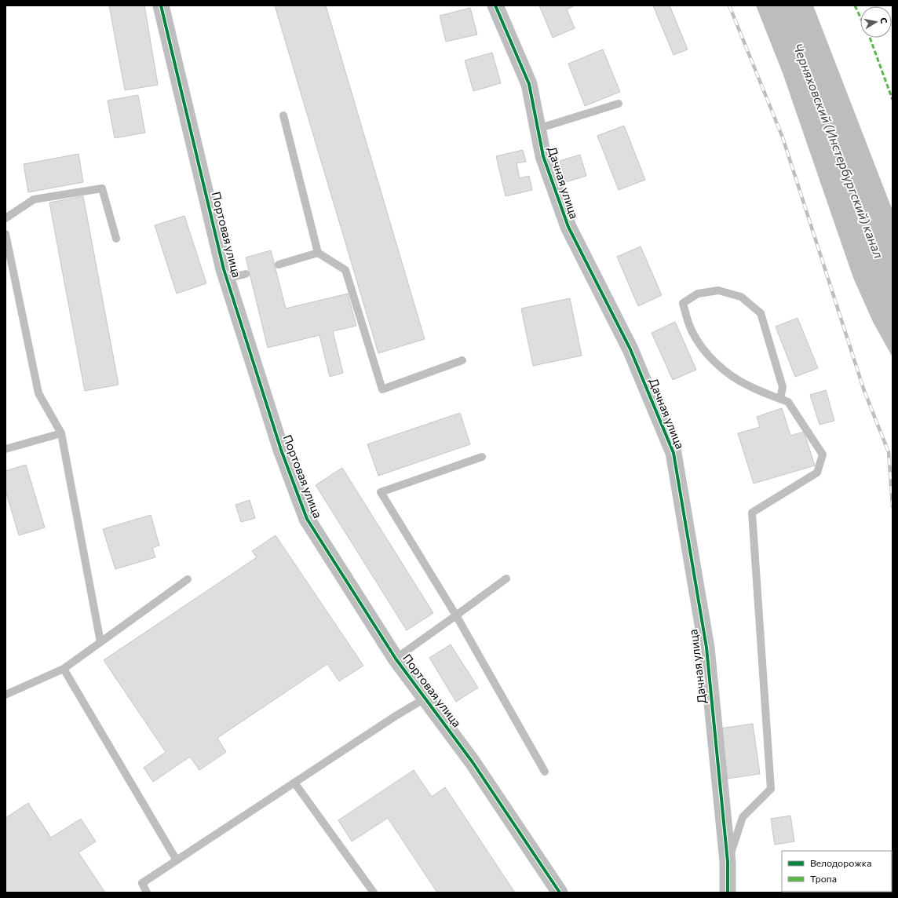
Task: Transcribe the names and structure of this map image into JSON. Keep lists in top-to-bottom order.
{
  "streets": {
    "street": ["Дачная улица", "Портовая улица"]
  },
  "water": ["Черняховский (Инстербургский) канал"],
  "legend": ["Велодорожка", "Тропа"],
  "north": "right"
}
